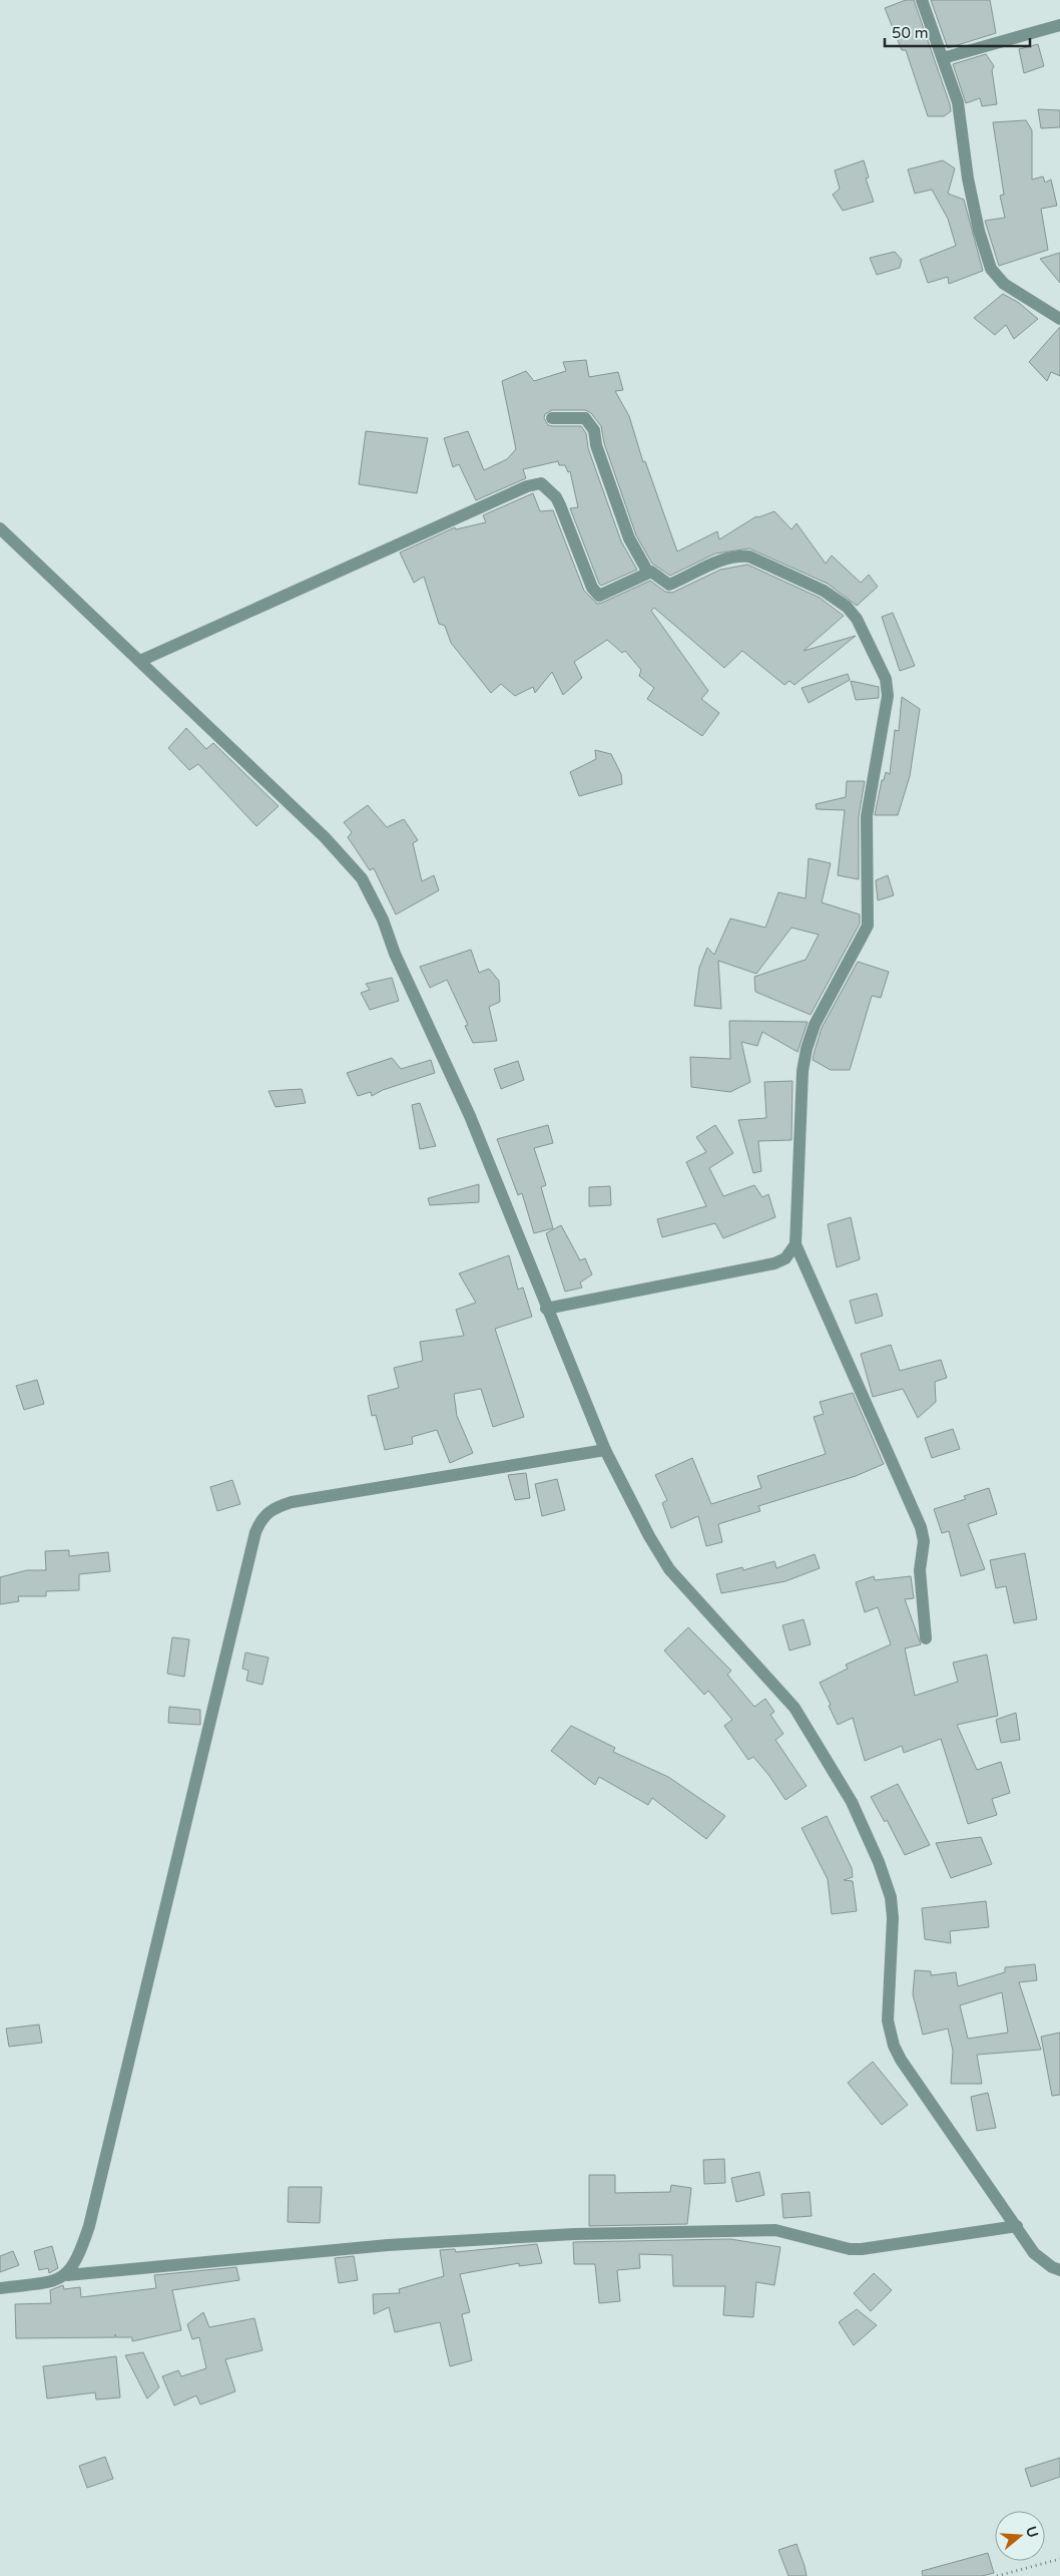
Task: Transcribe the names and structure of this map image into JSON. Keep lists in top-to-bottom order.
{
  "scale_bar": "50 m",
  "north": "right"
}
